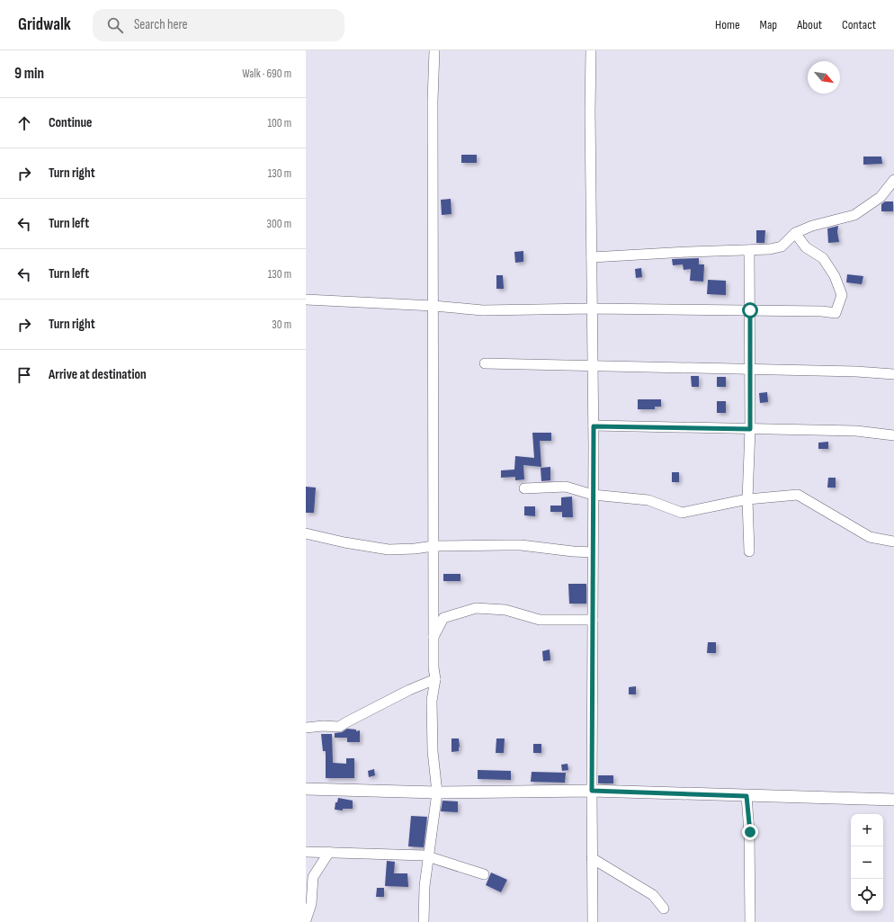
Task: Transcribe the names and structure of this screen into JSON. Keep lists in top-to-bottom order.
{
  "north": "bottom right",
  "page": {
    "header": "Gridwalk",
    "search": "Search here",
    "nav": [
      "Home",
      "Map",
      "About",
      "Contact"
    ],
    "heading": ["9 min", "Walk · 690 m"],
    "list": [
      ["Continue", "100 m"],
      ["Turn right", "130 m"],
      ["Turn left", "300 m"],
      ["Turn left", "130 m"],
      ["Turn right", "30 m"],
      "Arrive at destination"
    ],
    "map_buttons": ["+", "−"]
  }
}
